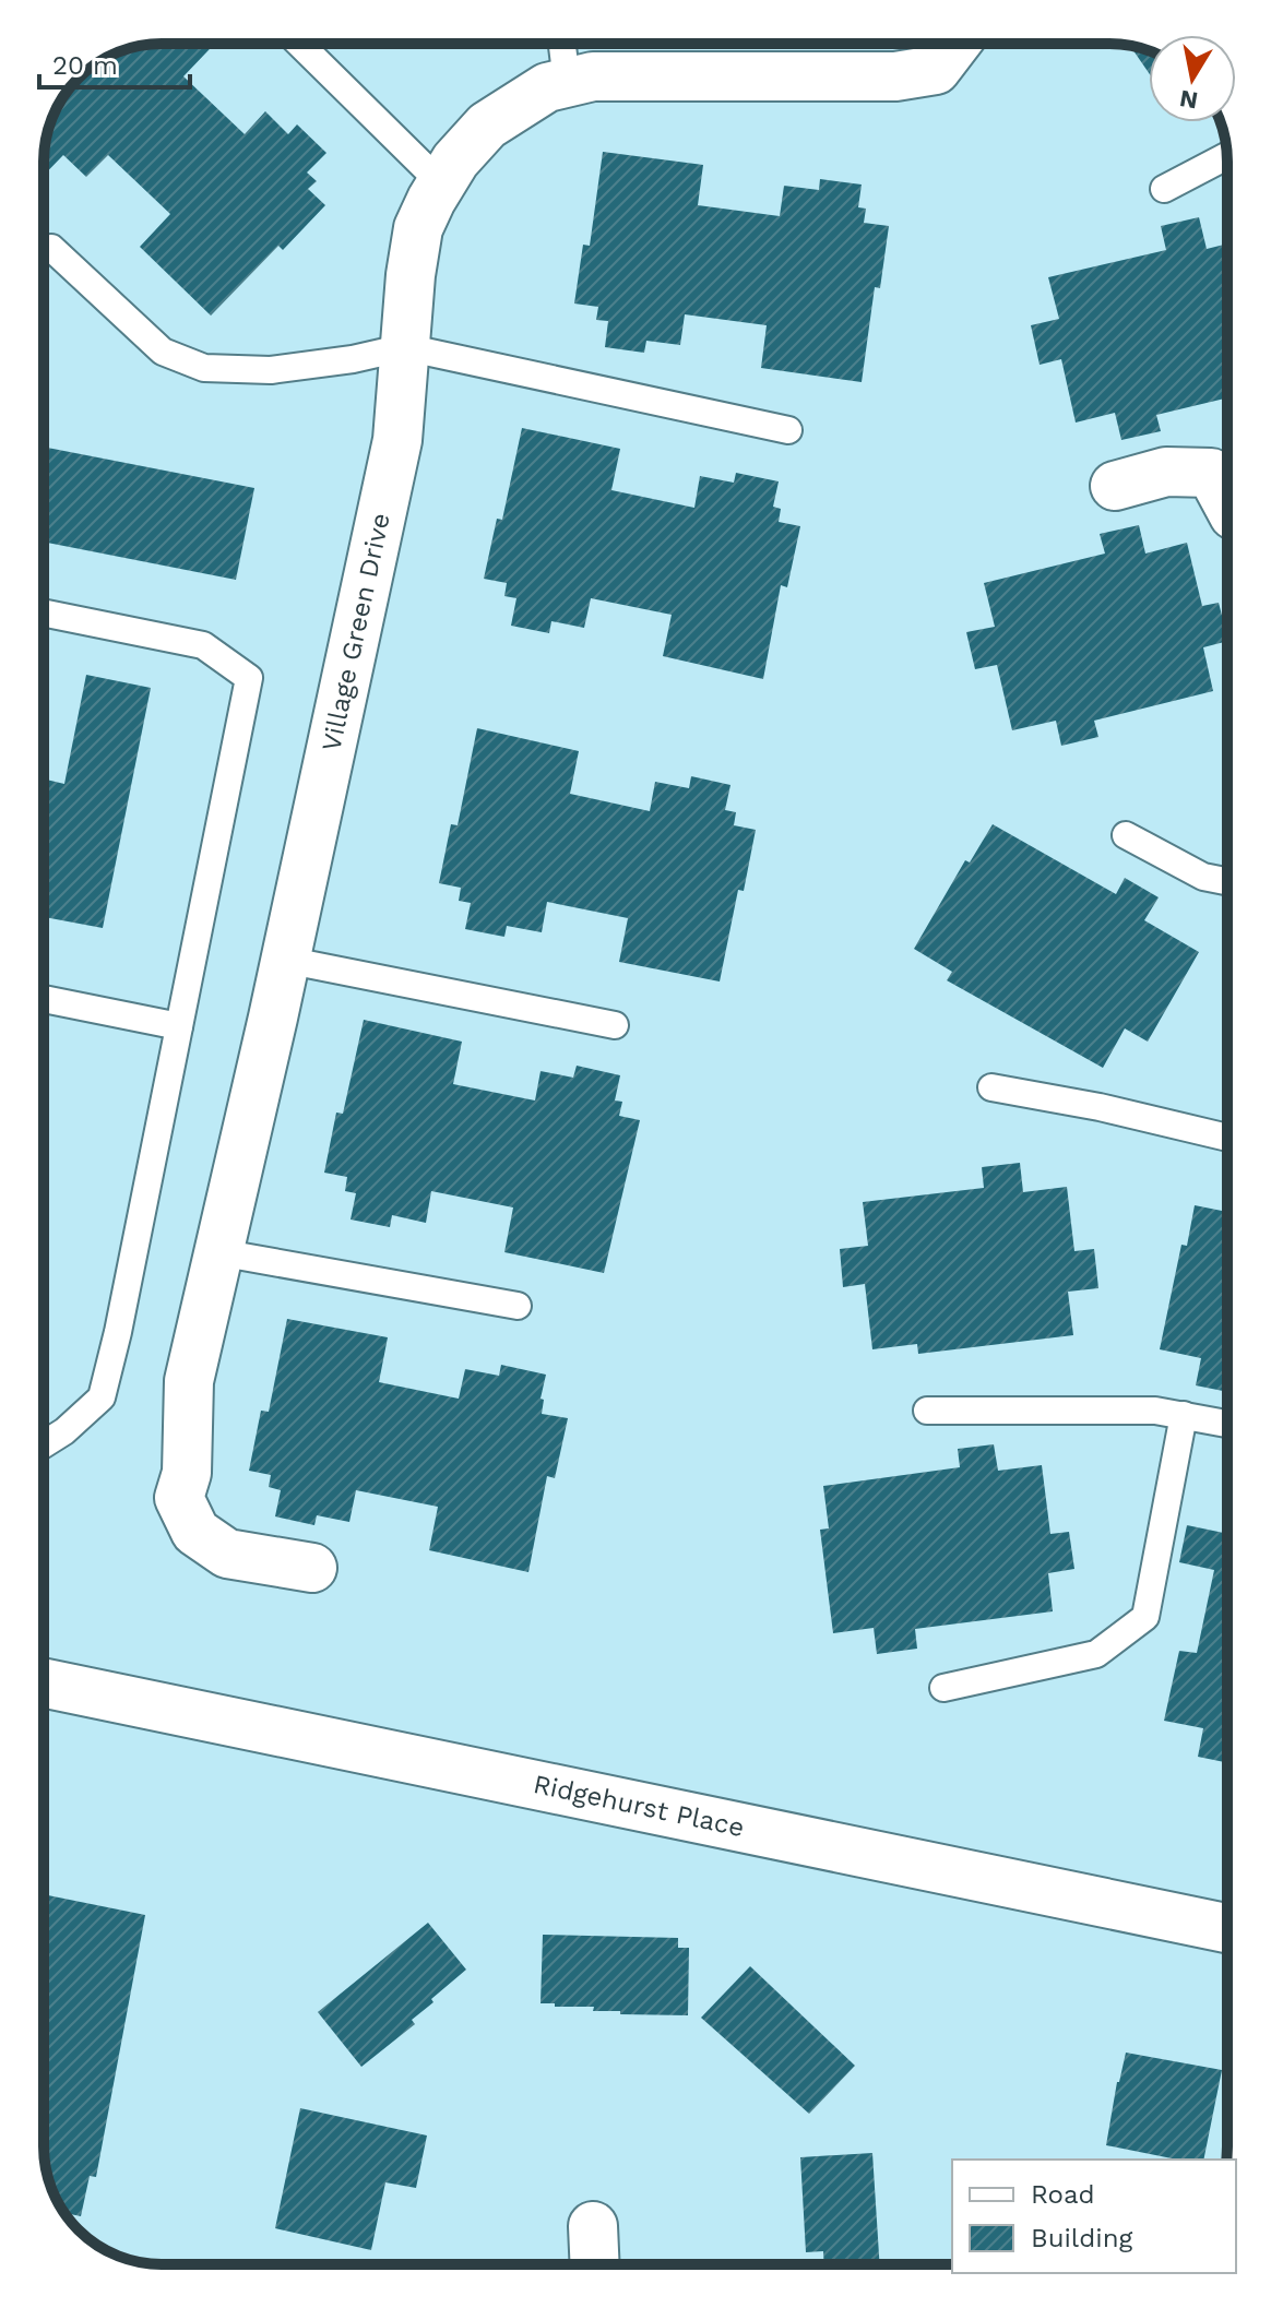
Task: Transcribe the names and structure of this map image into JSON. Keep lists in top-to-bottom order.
{
  "streets": {
    "street": ["Village Green Drive", "Ridgehurst Place"]
  },
  "legend": ["Road", "Building"],
  "scale_bar": "20 m",
  "north": "bottom"
}
